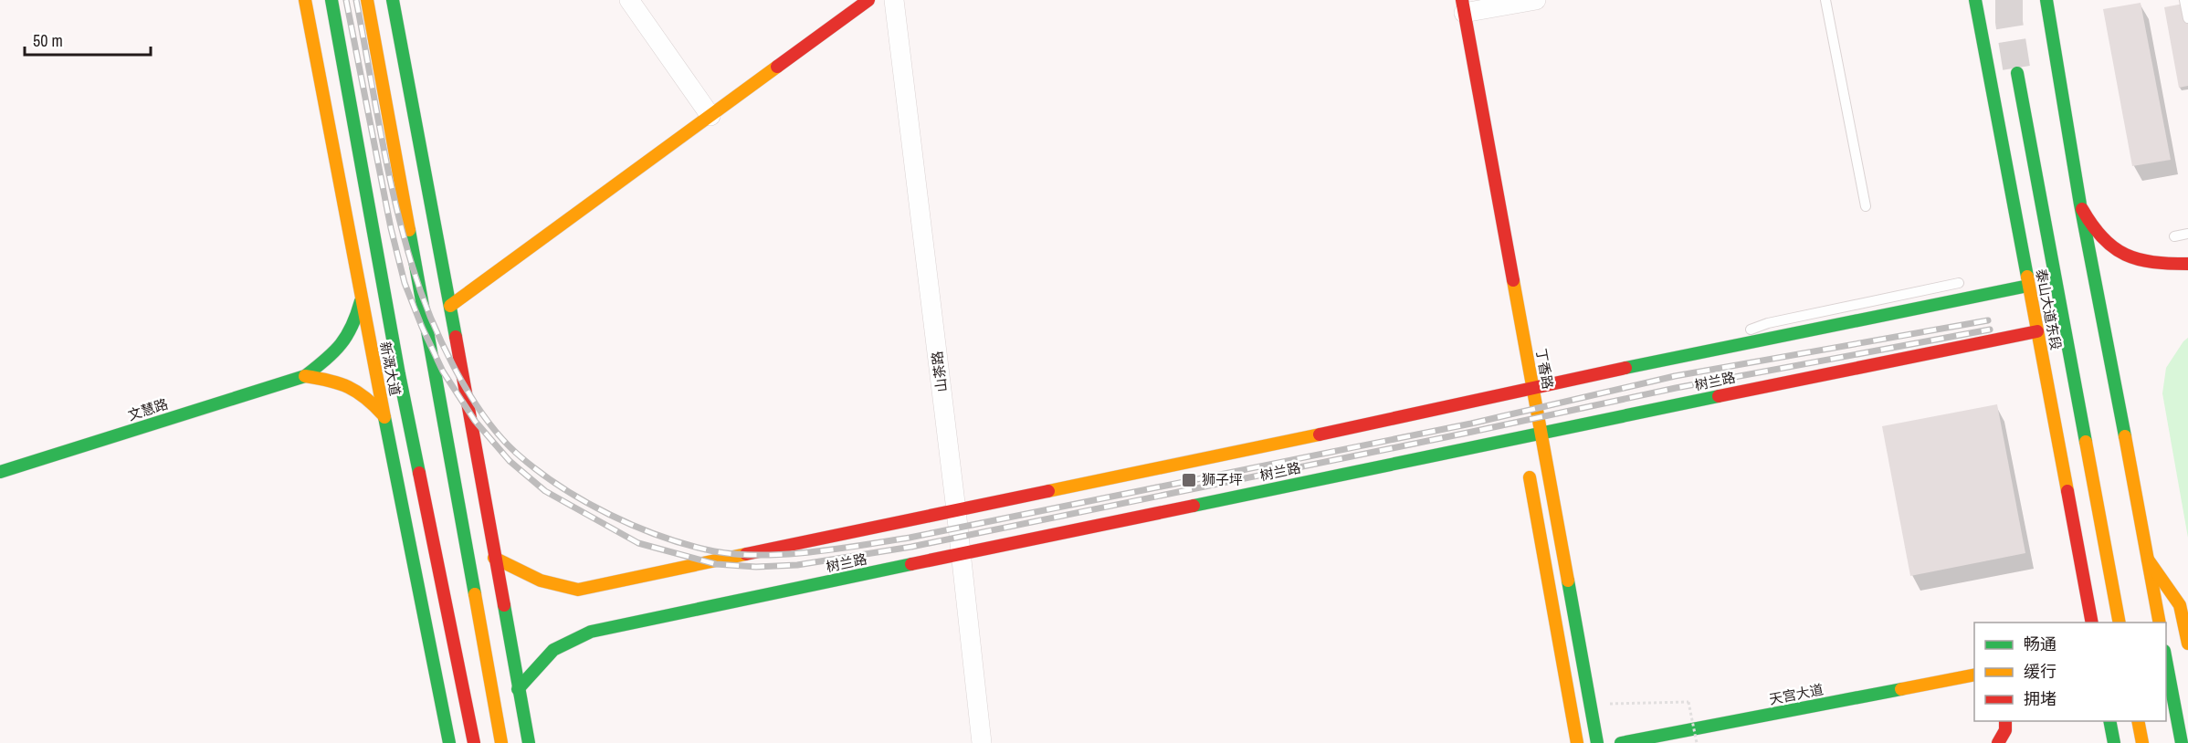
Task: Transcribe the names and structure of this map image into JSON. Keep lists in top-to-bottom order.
{
  "streets": {
    "street": [
      "泰山大道东段",
      "新溉大道",
      "丁香路",
      "山茶路",
      "树兰路",
      "文慧路",
      "天宫大道"
    ]
  },
  "crossings": [
    ["泰山大道东段", "树兰路"],
    ["丁香路", "树兰路"],
    ["山茶路", "树兰路"]
  ],
  "places": {
    "transit": ["狮子坪"]
  },
  "legend": ["畅通", "缓行", "拥堵"],
  "scale_bar": "50 m"
}
